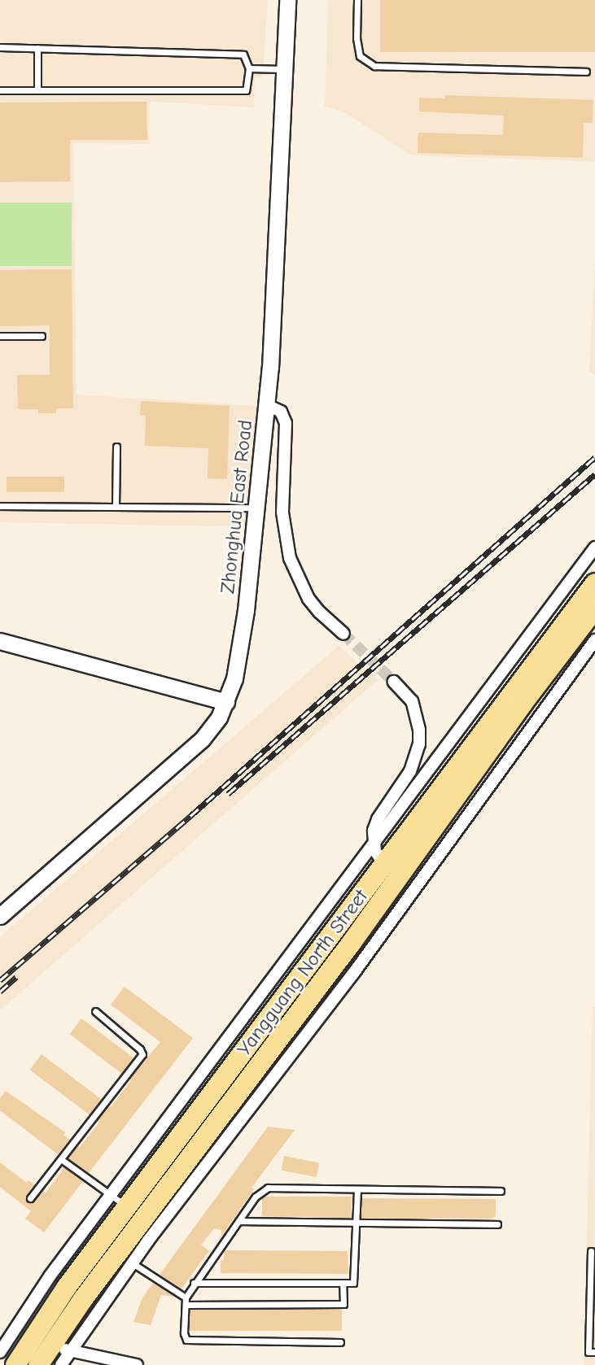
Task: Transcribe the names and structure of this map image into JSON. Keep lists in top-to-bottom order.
{
  "streets": {
    "highway": ["Yangguang North Street"],
    "street": ["Zhonghua East Road"]
  }
}
